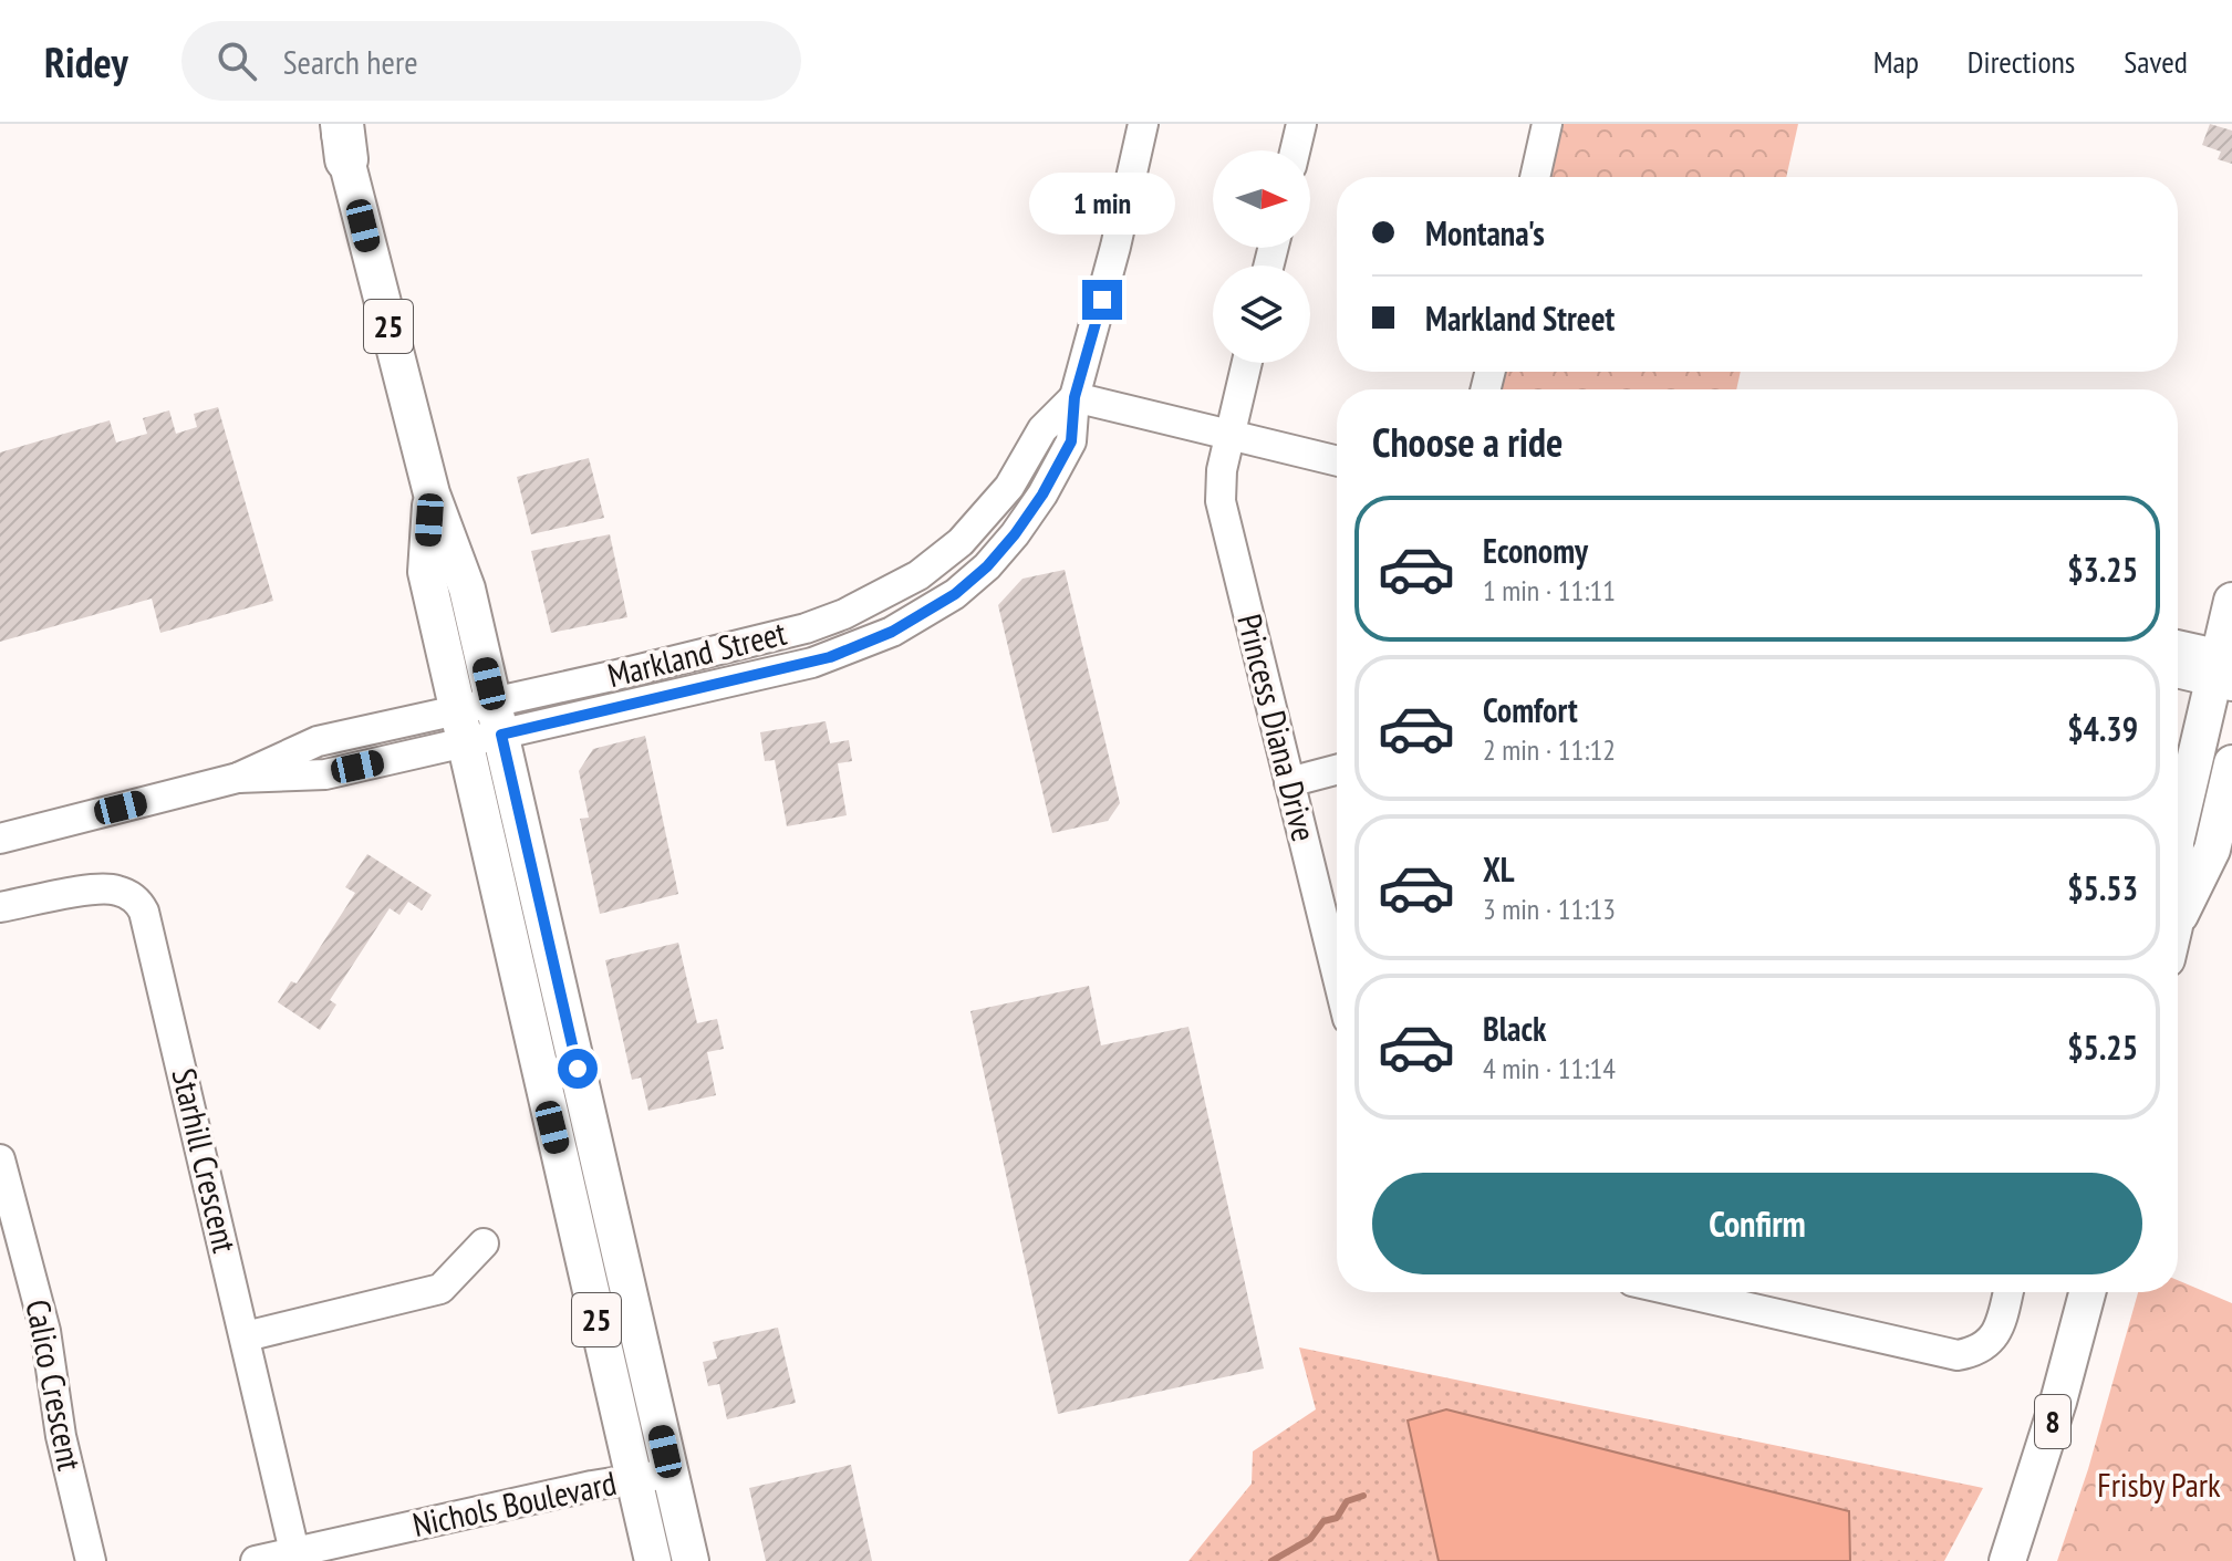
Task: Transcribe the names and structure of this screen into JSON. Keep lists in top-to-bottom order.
{
  "streets": {
    "main road": ["25", "8"],
    "street": [
      "Markland Street",
      "Princess Diana Drive",
      "Starhill Crescent",
      "Calico Crescent",
      "Nichols Boulevard"
    ]
  },
  "crossings": [
    ["25", "Markland Street"],
    ["25", "Nichols Boulevard"],
    ["Starhill Crescent", "Nichols Boulevard"]
  ],
  "parks": ["Frisby Park"],
  "north": "right",
  "page": {
    "header": "Ridey",
    "search": "Search here",
    "nav": ["Map", "Directions", "Saved"],
    "bubble": "1 min",
    "banner": ["Montana's", "Markland Street"],
    "heading": "Choose a ride",
    "list": [
      {
        "name": "Economy",
        "note": "1 min · 11:11",
        "value": "$3.25"
      },
      {
        "name": "Comfort",
        "note": "2 min · 11:12",
        "value": "$4.39"
      },
      {
        "name": "XL",
        "note": "3 min · 11:13",
        "value": "$5.53"
      },
      {
        "name": "Black",
        "note": "4 min · 11:14",
        "value": "$5.25"
      }
    ],
    "buttons": "Confirm"
  }
}
